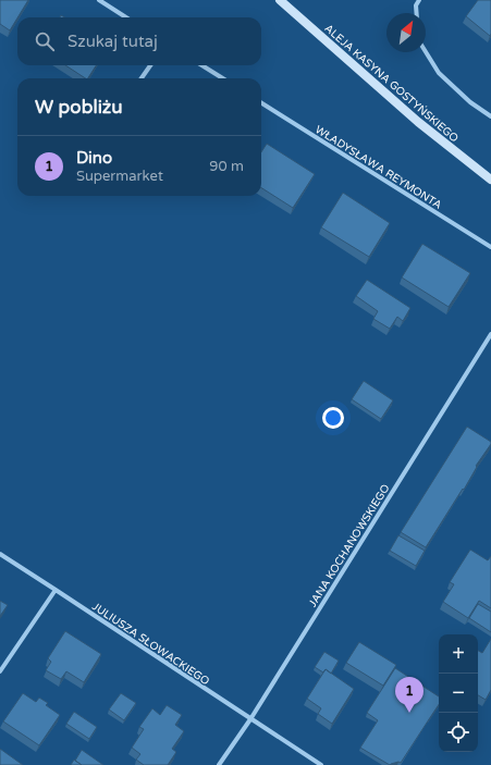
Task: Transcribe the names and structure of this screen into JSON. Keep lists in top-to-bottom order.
{
  "streets": {
    "street": [
      "ALEJA KASYNA GOSTYŃSKIEGO",
      "WŁADYSŁAWA REYMONTA",
      "JANA KOCHANOWSKIEGO",
      "JULIUSZA SŁOWACKIEGO"
    ]
  },
  "crossings": [
    ["JANA KOCHANOWSKIEGO", "JULIUSZA SŁOWACKIEGO"]
  ],
  "north": "top right",
  "page": {
    "search": "Szukaj tutaj",
    "heading": "W pobliżu",
    "list": [
      {
        "mark": "1",
        "name": "Dino",
        "note": "Supermarket",
        "value": "90 m"
      }
    ],
    "map_buttons": ["+", "−"],
    "pins": "1"
  }
}
